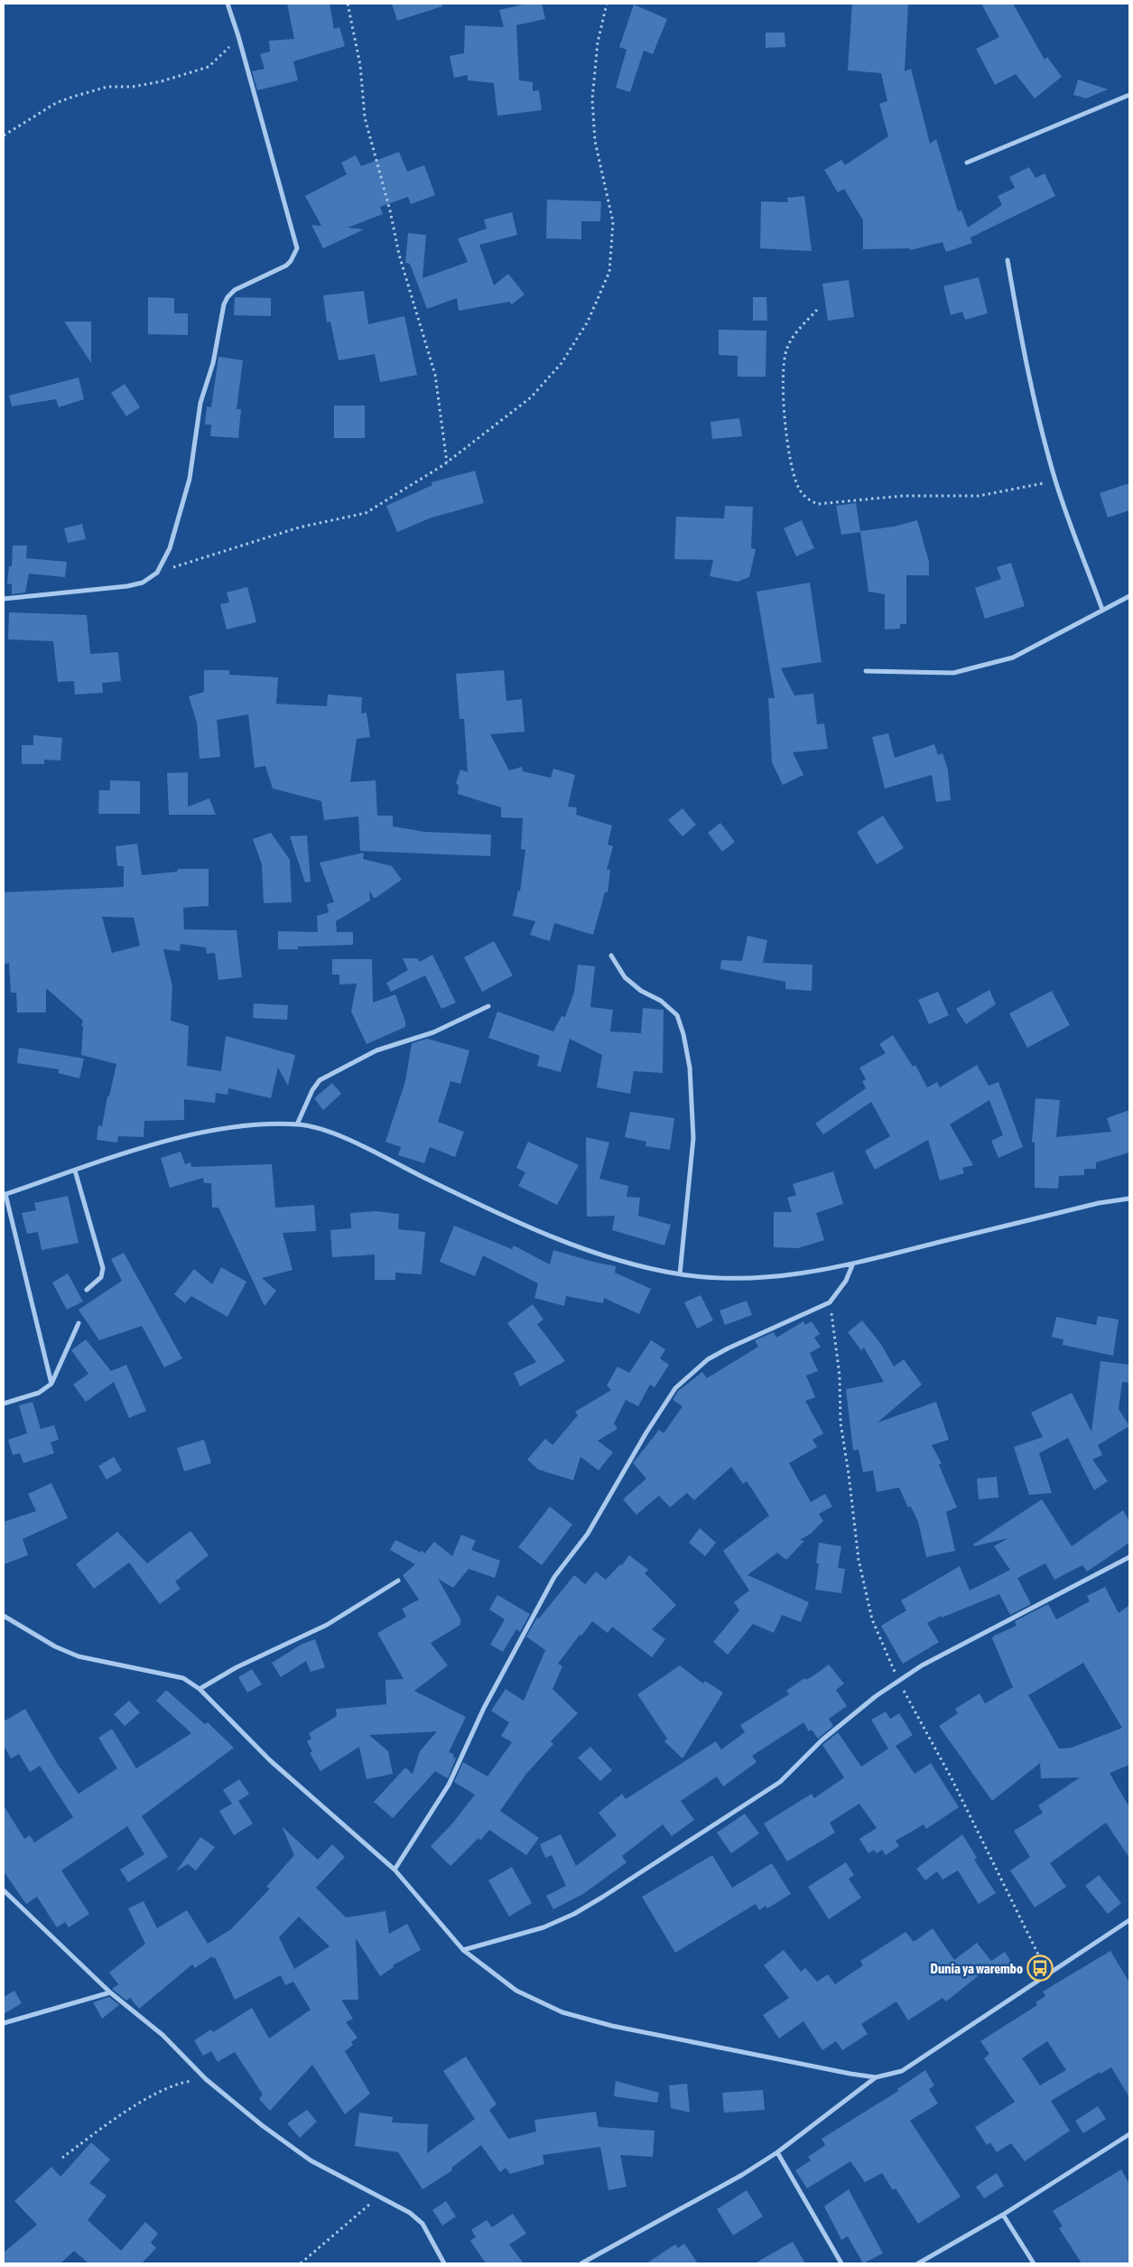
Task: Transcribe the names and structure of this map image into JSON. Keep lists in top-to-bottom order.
{
  "places": {
    "bus stop": ["Dunia ya warembo"]
  }
}
